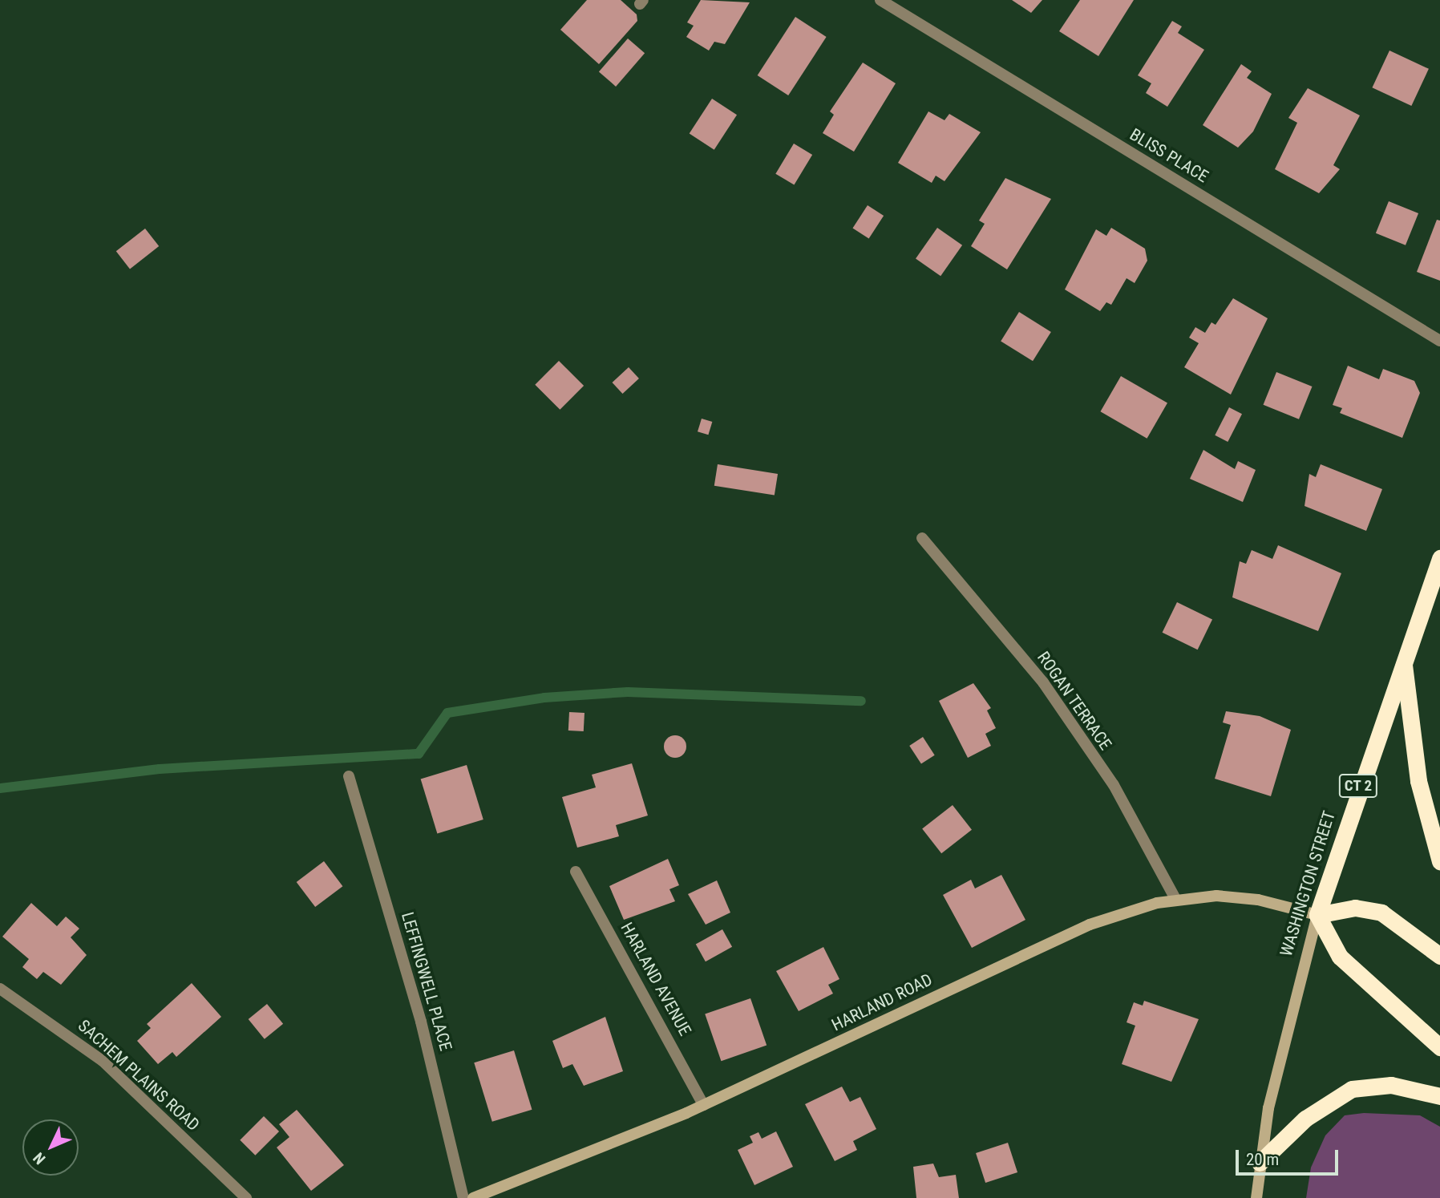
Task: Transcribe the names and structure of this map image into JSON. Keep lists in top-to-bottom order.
{
  "streets": {
    "highway": ["CT 2", "WASHINGTON STREET"],
    "main road": ["HARLAND ROAD"],
    "street": [
      "BLISS PLACE",
      "ROGAN TERRACE",
      "HARLAND AVENUE",
      "LEFFINGWELL PLACE",
      "SACHEM PLAINS ROAD"
    ]
  },
  "crossings": [
    ["ROGAN TERRACE", "HARLAND ROAD"],
    ["CT 2", "WASHINGTON STREET"],
    ["WASHINGTON STREET", "HARLAND ROAD"],
    ["HARLAND AVENUE", "HARLAND ROAD"]
  ],
  "scale_bar": "20 m",
  "north": "bottom left"
}
